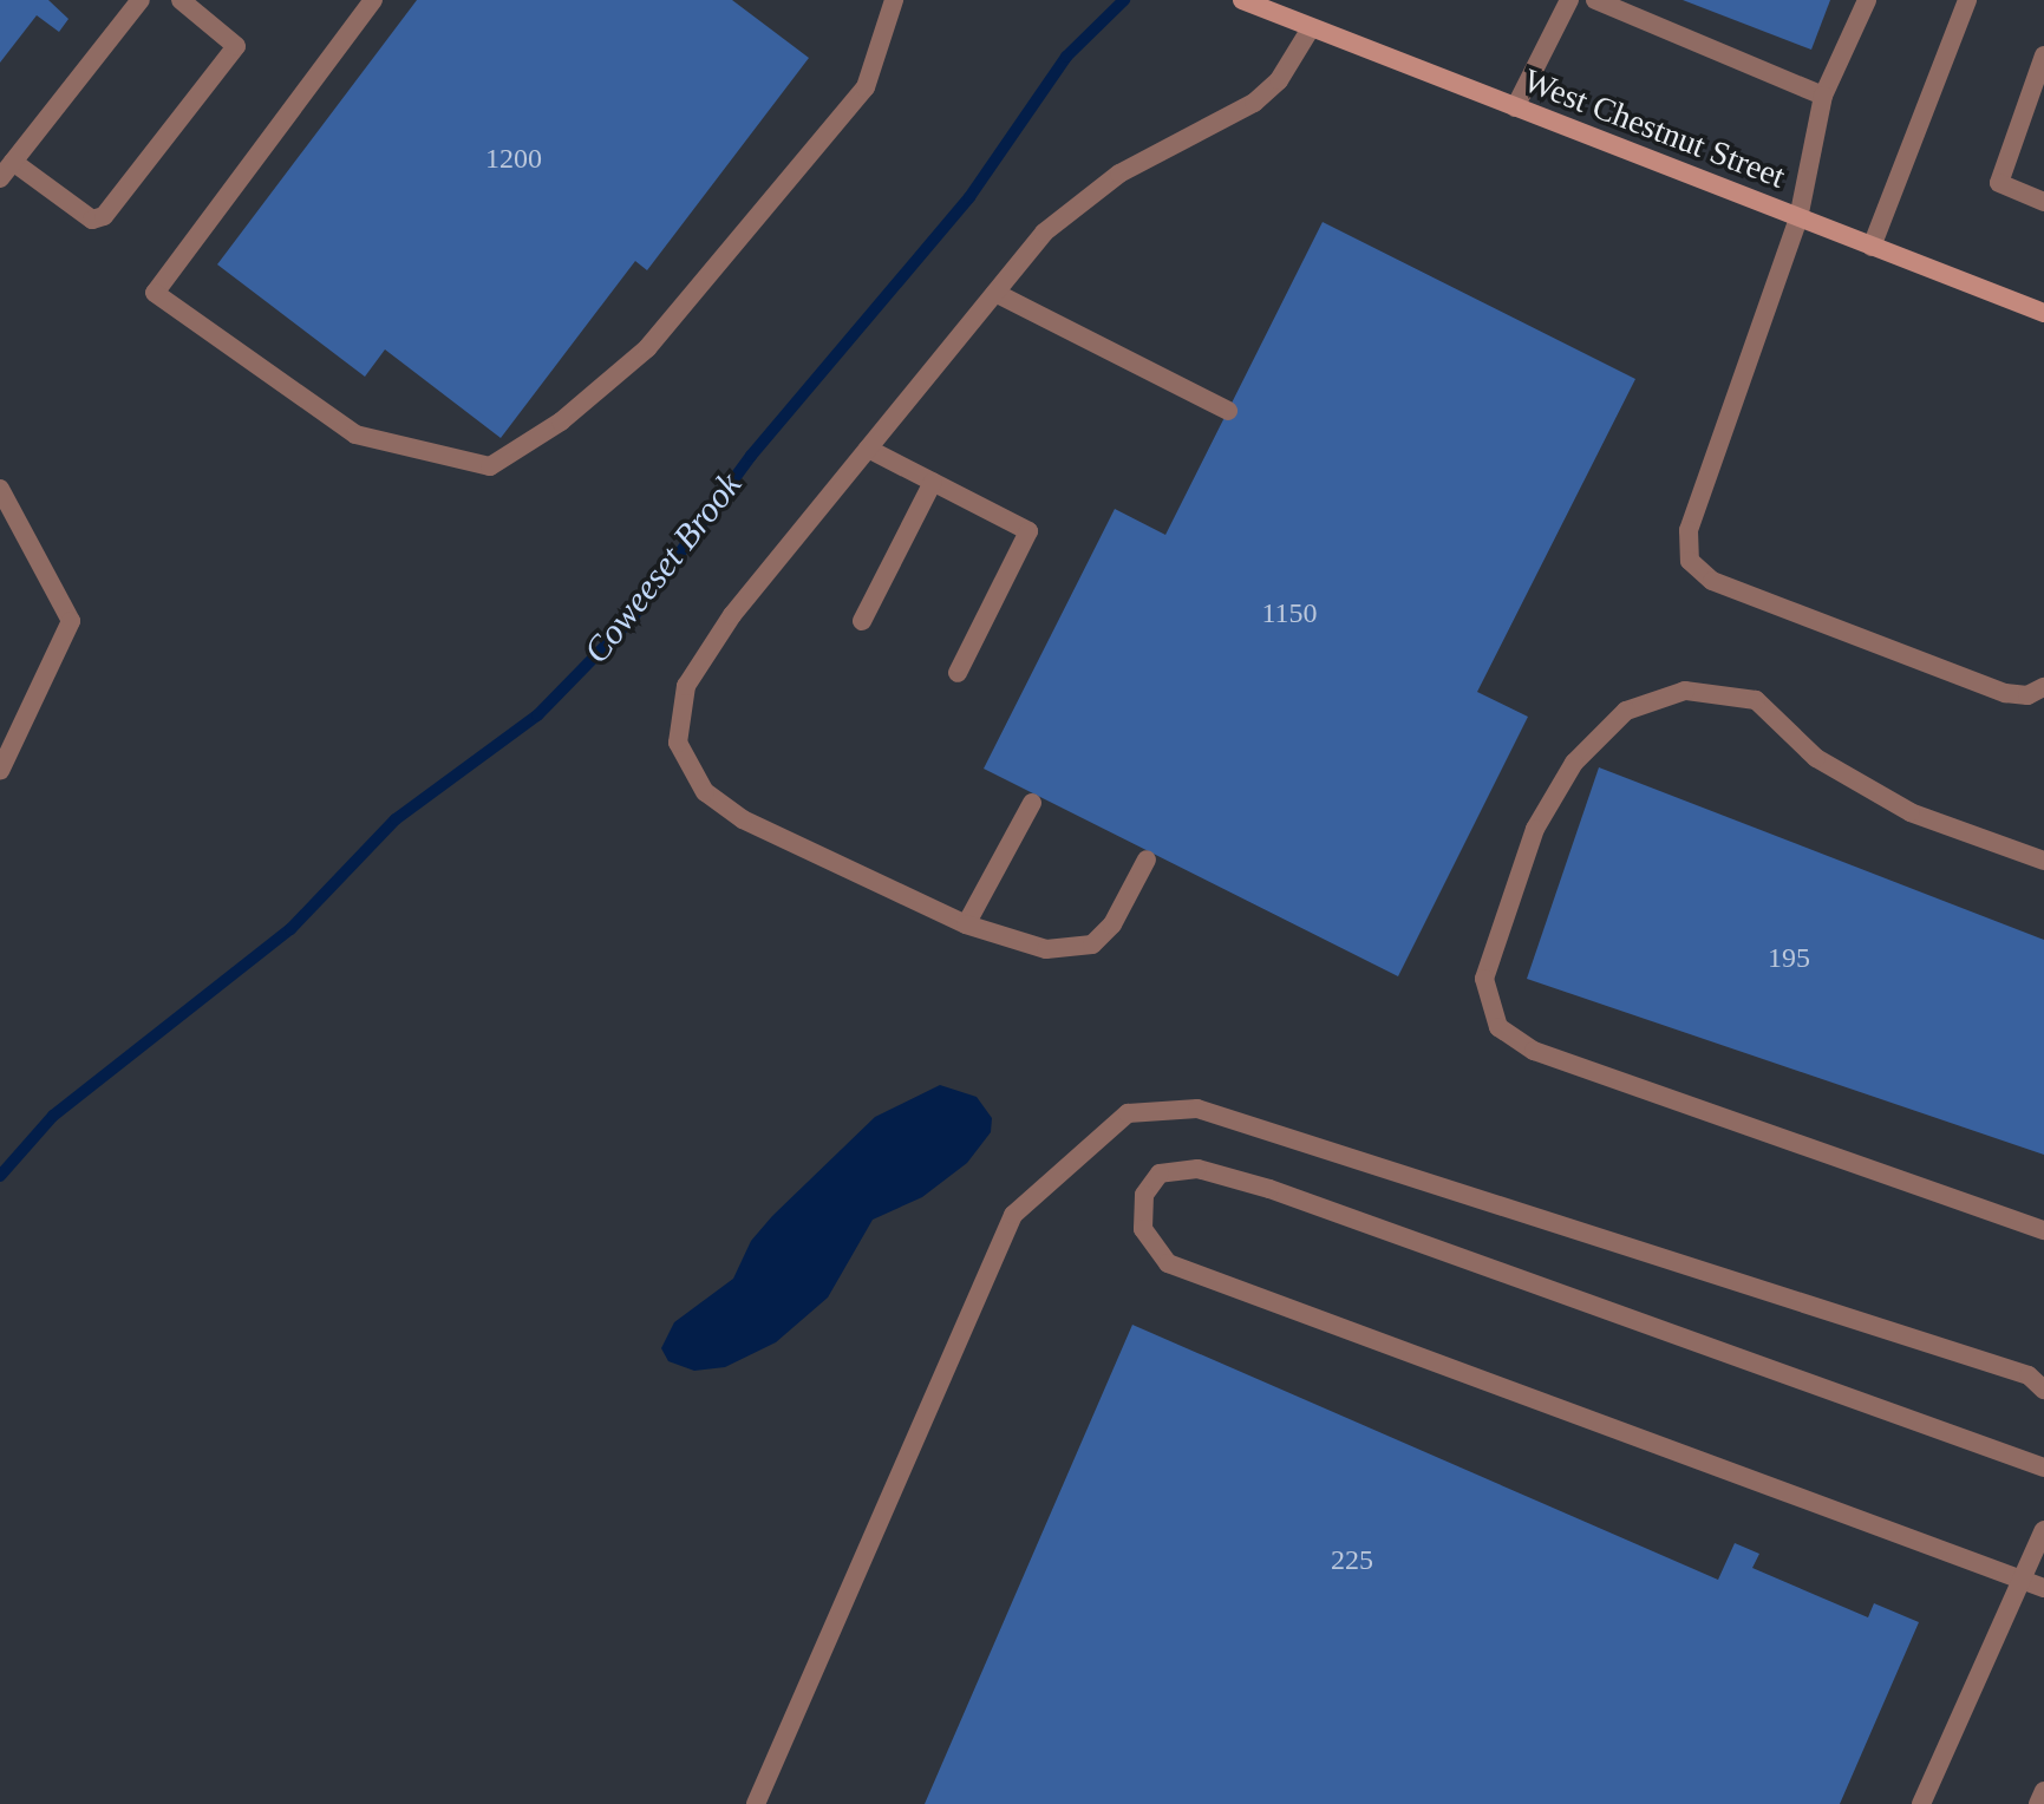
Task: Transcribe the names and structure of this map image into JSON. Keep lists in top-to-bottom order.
{
  "streets": {
    "main road": ["West Chestnut Street"]
  },
  "water": ["Coweeset Brook"],
  "house_numbers": [
    "1200",
    "1150",
    "195",
    "225"
  ]
}
